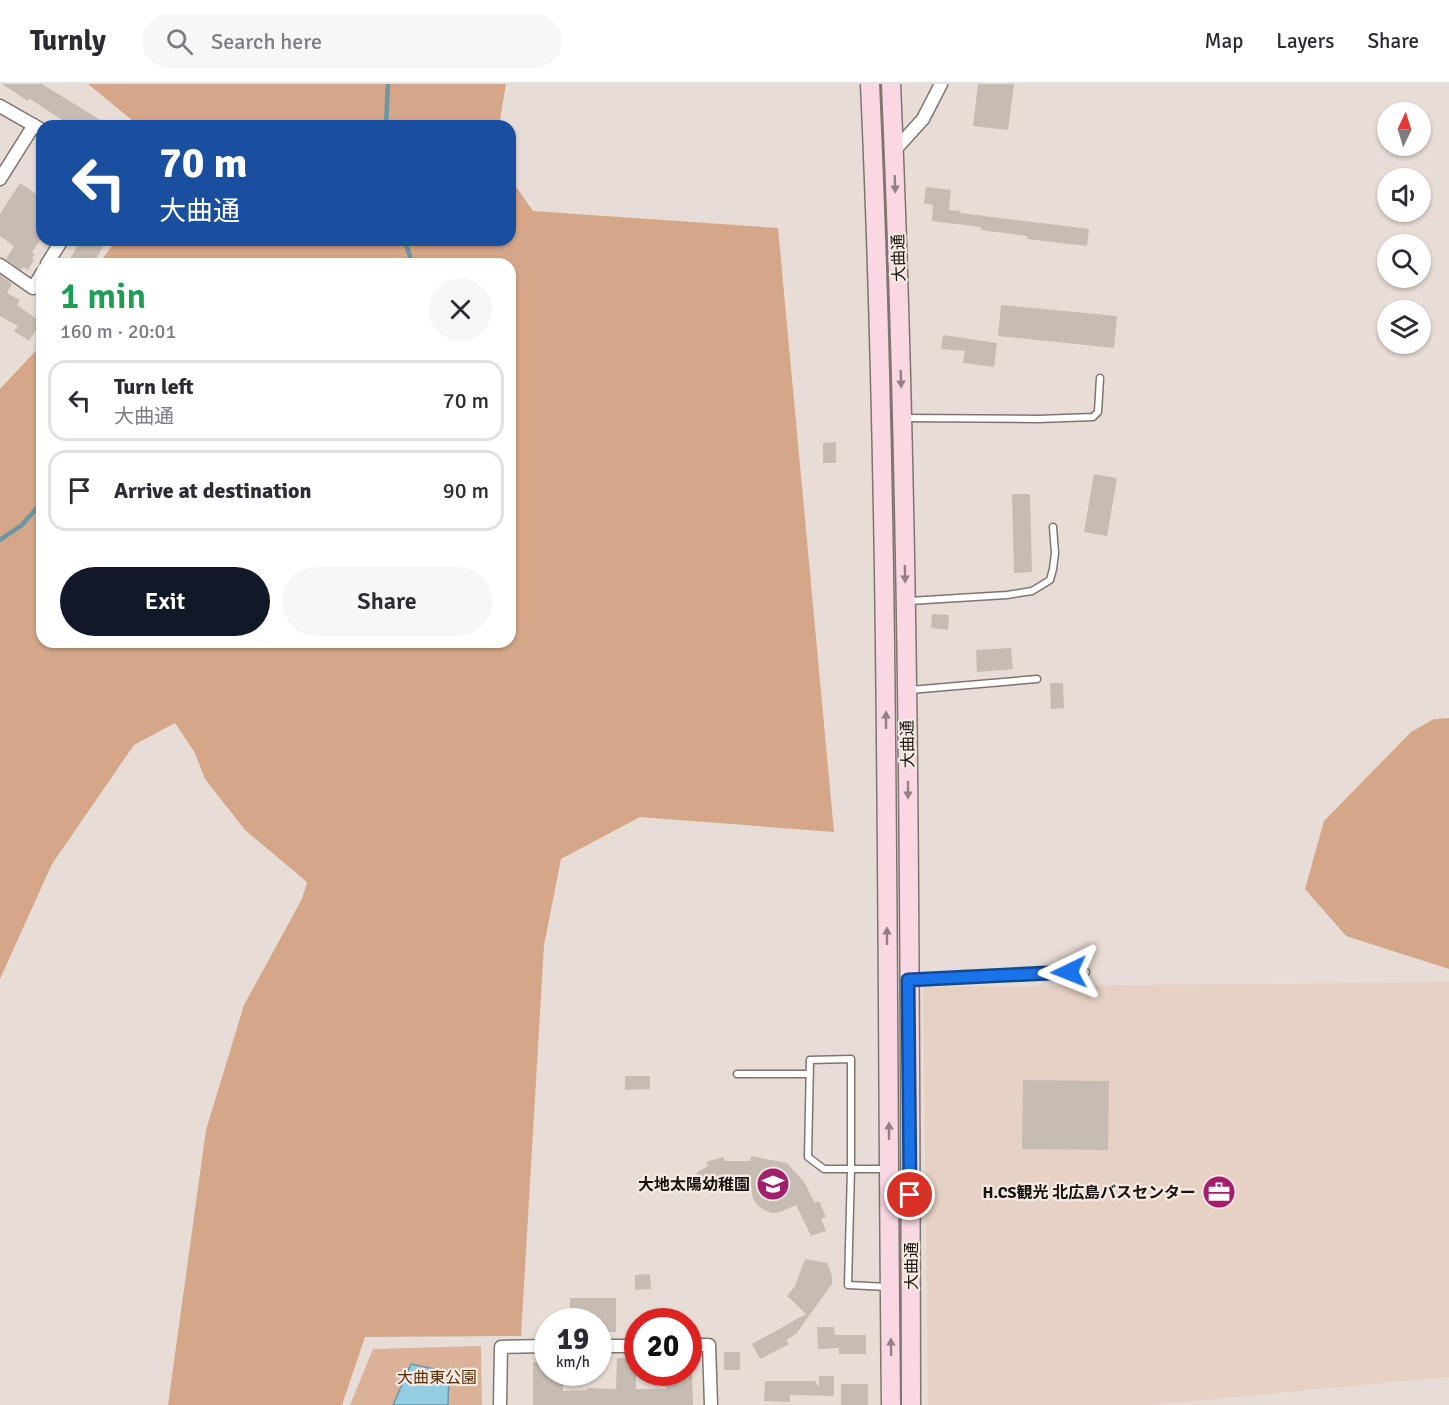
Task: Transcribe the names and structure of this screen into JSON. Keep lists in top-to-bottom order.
{
  "streets": {
    "street": ["大曲通"]
  },
  "parks": ["大曲東公園"],
  "places": {
    "school or university": ["大地太陽幼稚園"],
    "office": ["H.CS観光 北広島バスセンター"]
  },
  "north": "top",
  "page": {
    "header": "Turnly",
    "search": "Search here",
    "nav": ["Map", "Layers", "Share"],
    "turn": ["70 m", "大曲通"],
    "heading": ["1 min", "160 m · 20:01"],
    "list": [
      {
        "name": "Turn left",
        "note": "大曲通",
        "value": "70 m"
      },
      {
        "name": "Arrive at destination",
        "value": "90 m"
      }
    ],
    "buttons": ["Exit", "Share"],
    "speed": "19 km/h",
    "limit": "20"
  }
}
